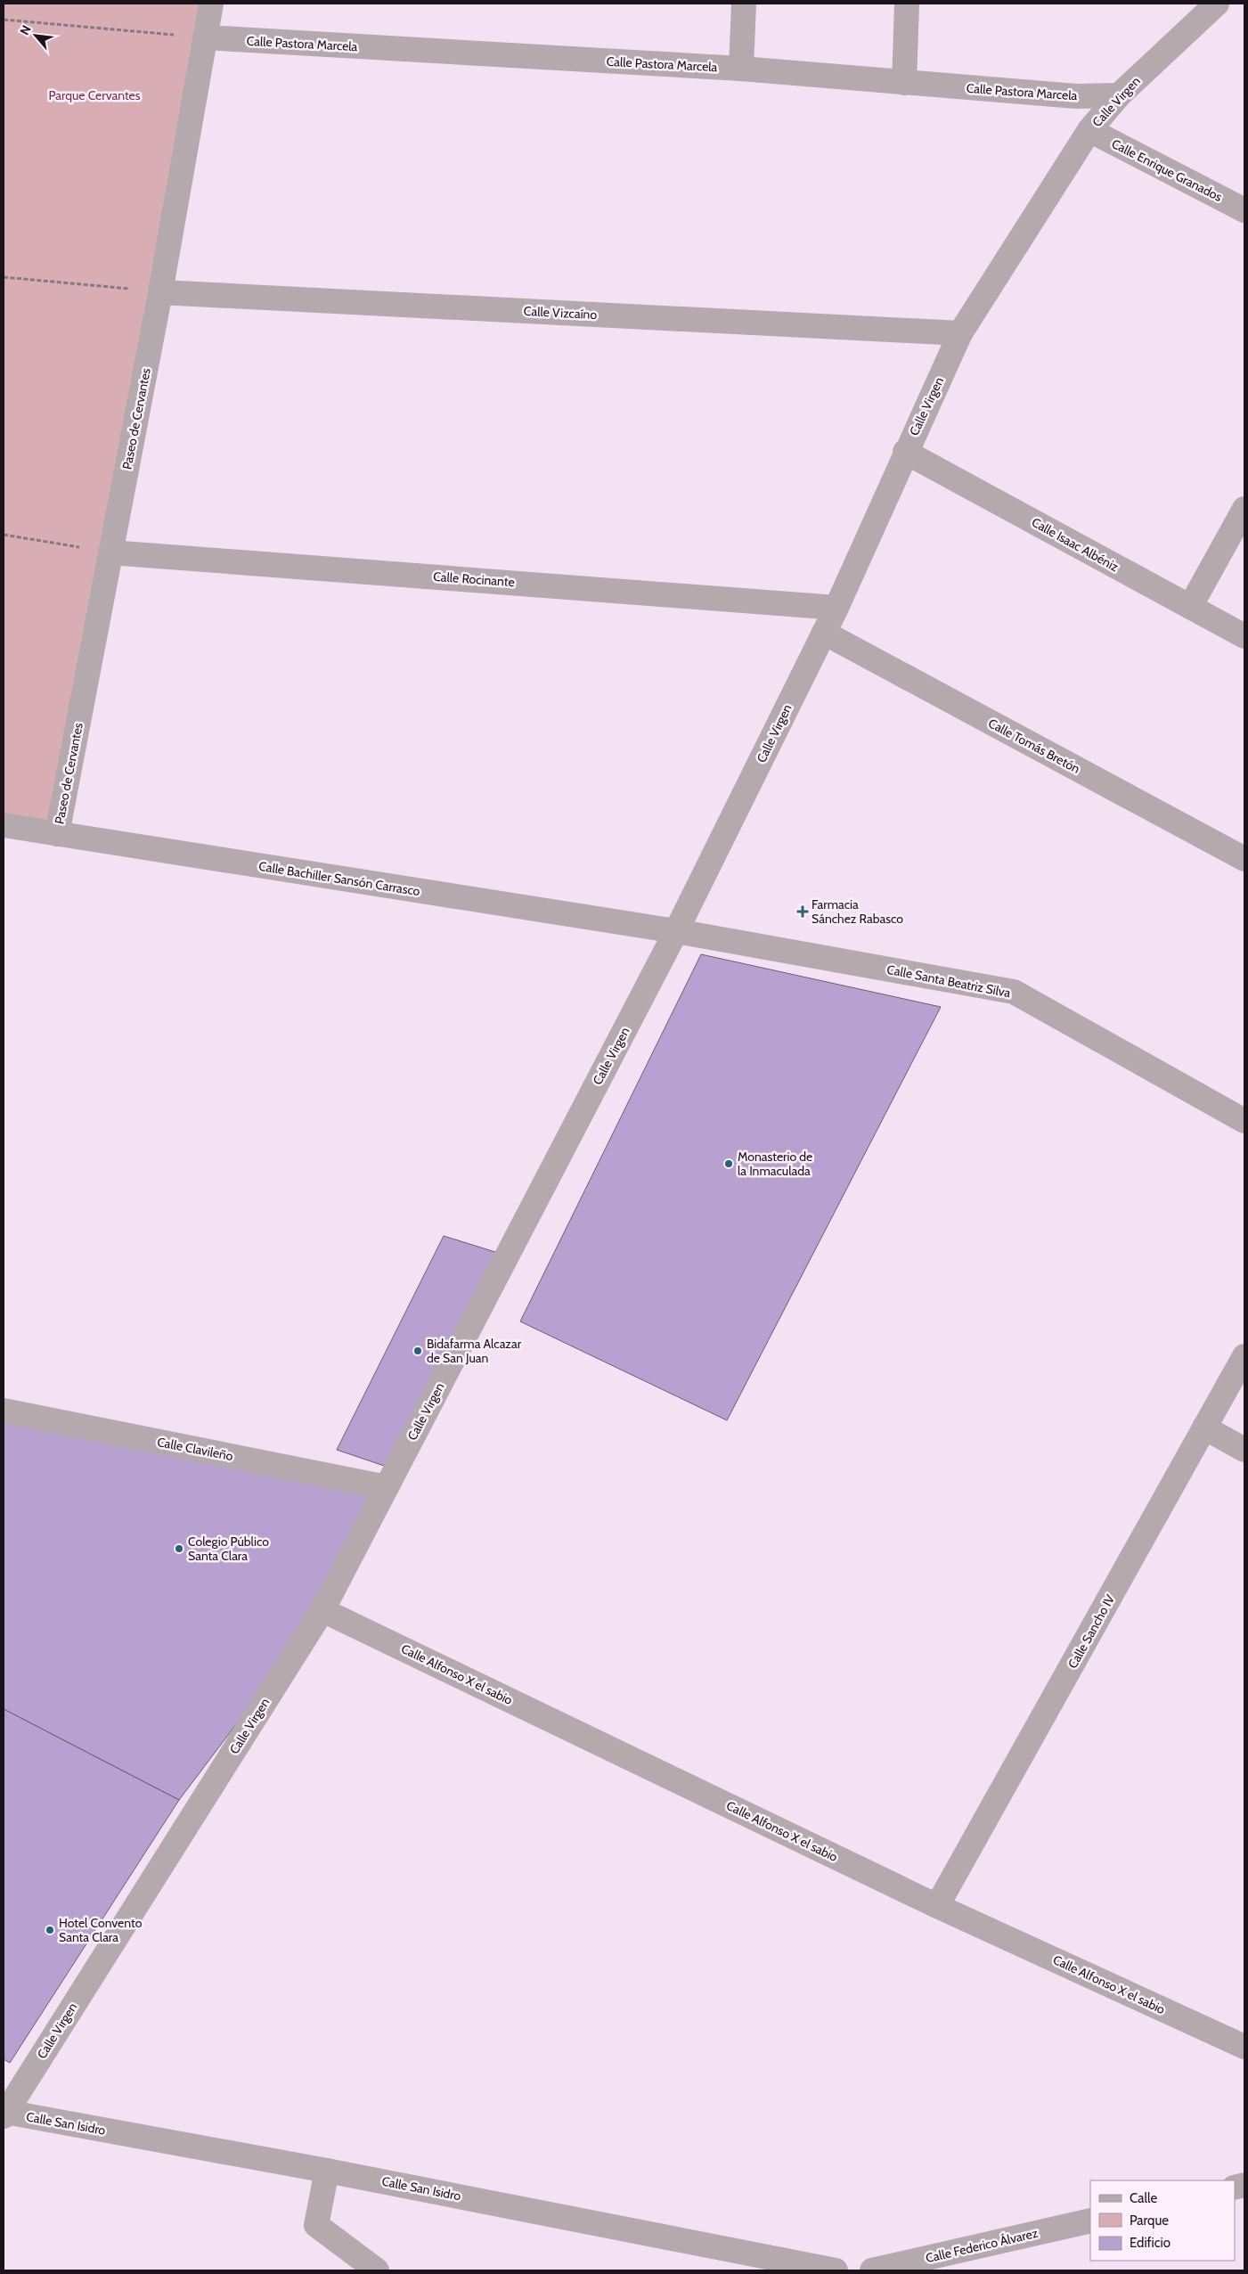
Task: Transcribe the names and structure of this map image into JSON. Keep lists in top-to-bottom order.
{
  "streets": {
    "street": [
      "Calle Pastora Marcela",
      "Calle Virgen",
      "Calle Enrique Granados",
      "Calle Vizcaíno",
      "Paseo de Cervantes",
      "Calle Isaac Albéniz",
      "Calle Rocinante",
      "Calle Tomás Bretón",
      "Calle Bachiller Sansón Carrasco",
      "Calle Santa Beatriz Silva",
      "Calle Clavileño",
      "Calle Sancho IV",
      "Calle Alfonso X el sabio",
      "Calle San Isidro",
      "Calle Federico Álvarez"
    ]
  },
  "crossings": [
    ["Calle Pastora Marcela", "Calle Virgen"],
    ["Calle Pastora Marcela", "Paseo de Cervantes"],
    ["Calle Virgen", "Calle Enrique Granados"],
    ["Calle Virgen", "Calle Vizcaíno"],
    ["Calle Virgen", "Calle Isaac Albéniz"],
    ["Calle Virgen", "Calle Rocinante"],
    ["Calle Virgen", "Calle Tomás Bretón"],
    ["Calle Virgen", "Calle Bachiller Sansón Carrasco"],
    ["Calle Virgen", "Calle Santa Beatriz Silva"],
    ["Calle Virgen", "Calle Clavileño"],
    ["Calle Virgen", "Calle Alfonso X el sabio"],
    ["Calle Virgen", "Calle San Isidro"],
    ["Calle Vizcaíno", "Paseo de Cervantes"],
    ["Paseo de Cervantes", "Calle Rocinante"],
    ["Paseo de Cervantes", "Calle Bachiller Sansón Carrasco"],
    ["Calle Bachiller Sansón Carrasco", "Calle Santa Beatriz Silva"],
    ["Calle Sancho IV", "Calle Alfonso X el sabio"]
  ],
  "parks": ["Parque Cervantes"],
  "places": {
    "health": ["Farmacia Sánchez Rabasco"],
    "other": [
      "Monasterio de la Inmaculada",
      "Bidafarma Alcazar de San Juan",
      "Colegio Público Santa Clara",
      "Hotel Convento Santa Clara"
    ]
  },
  "legend": ["Calle", "Parque", "Edificio"],
  "north": "top left"
}
